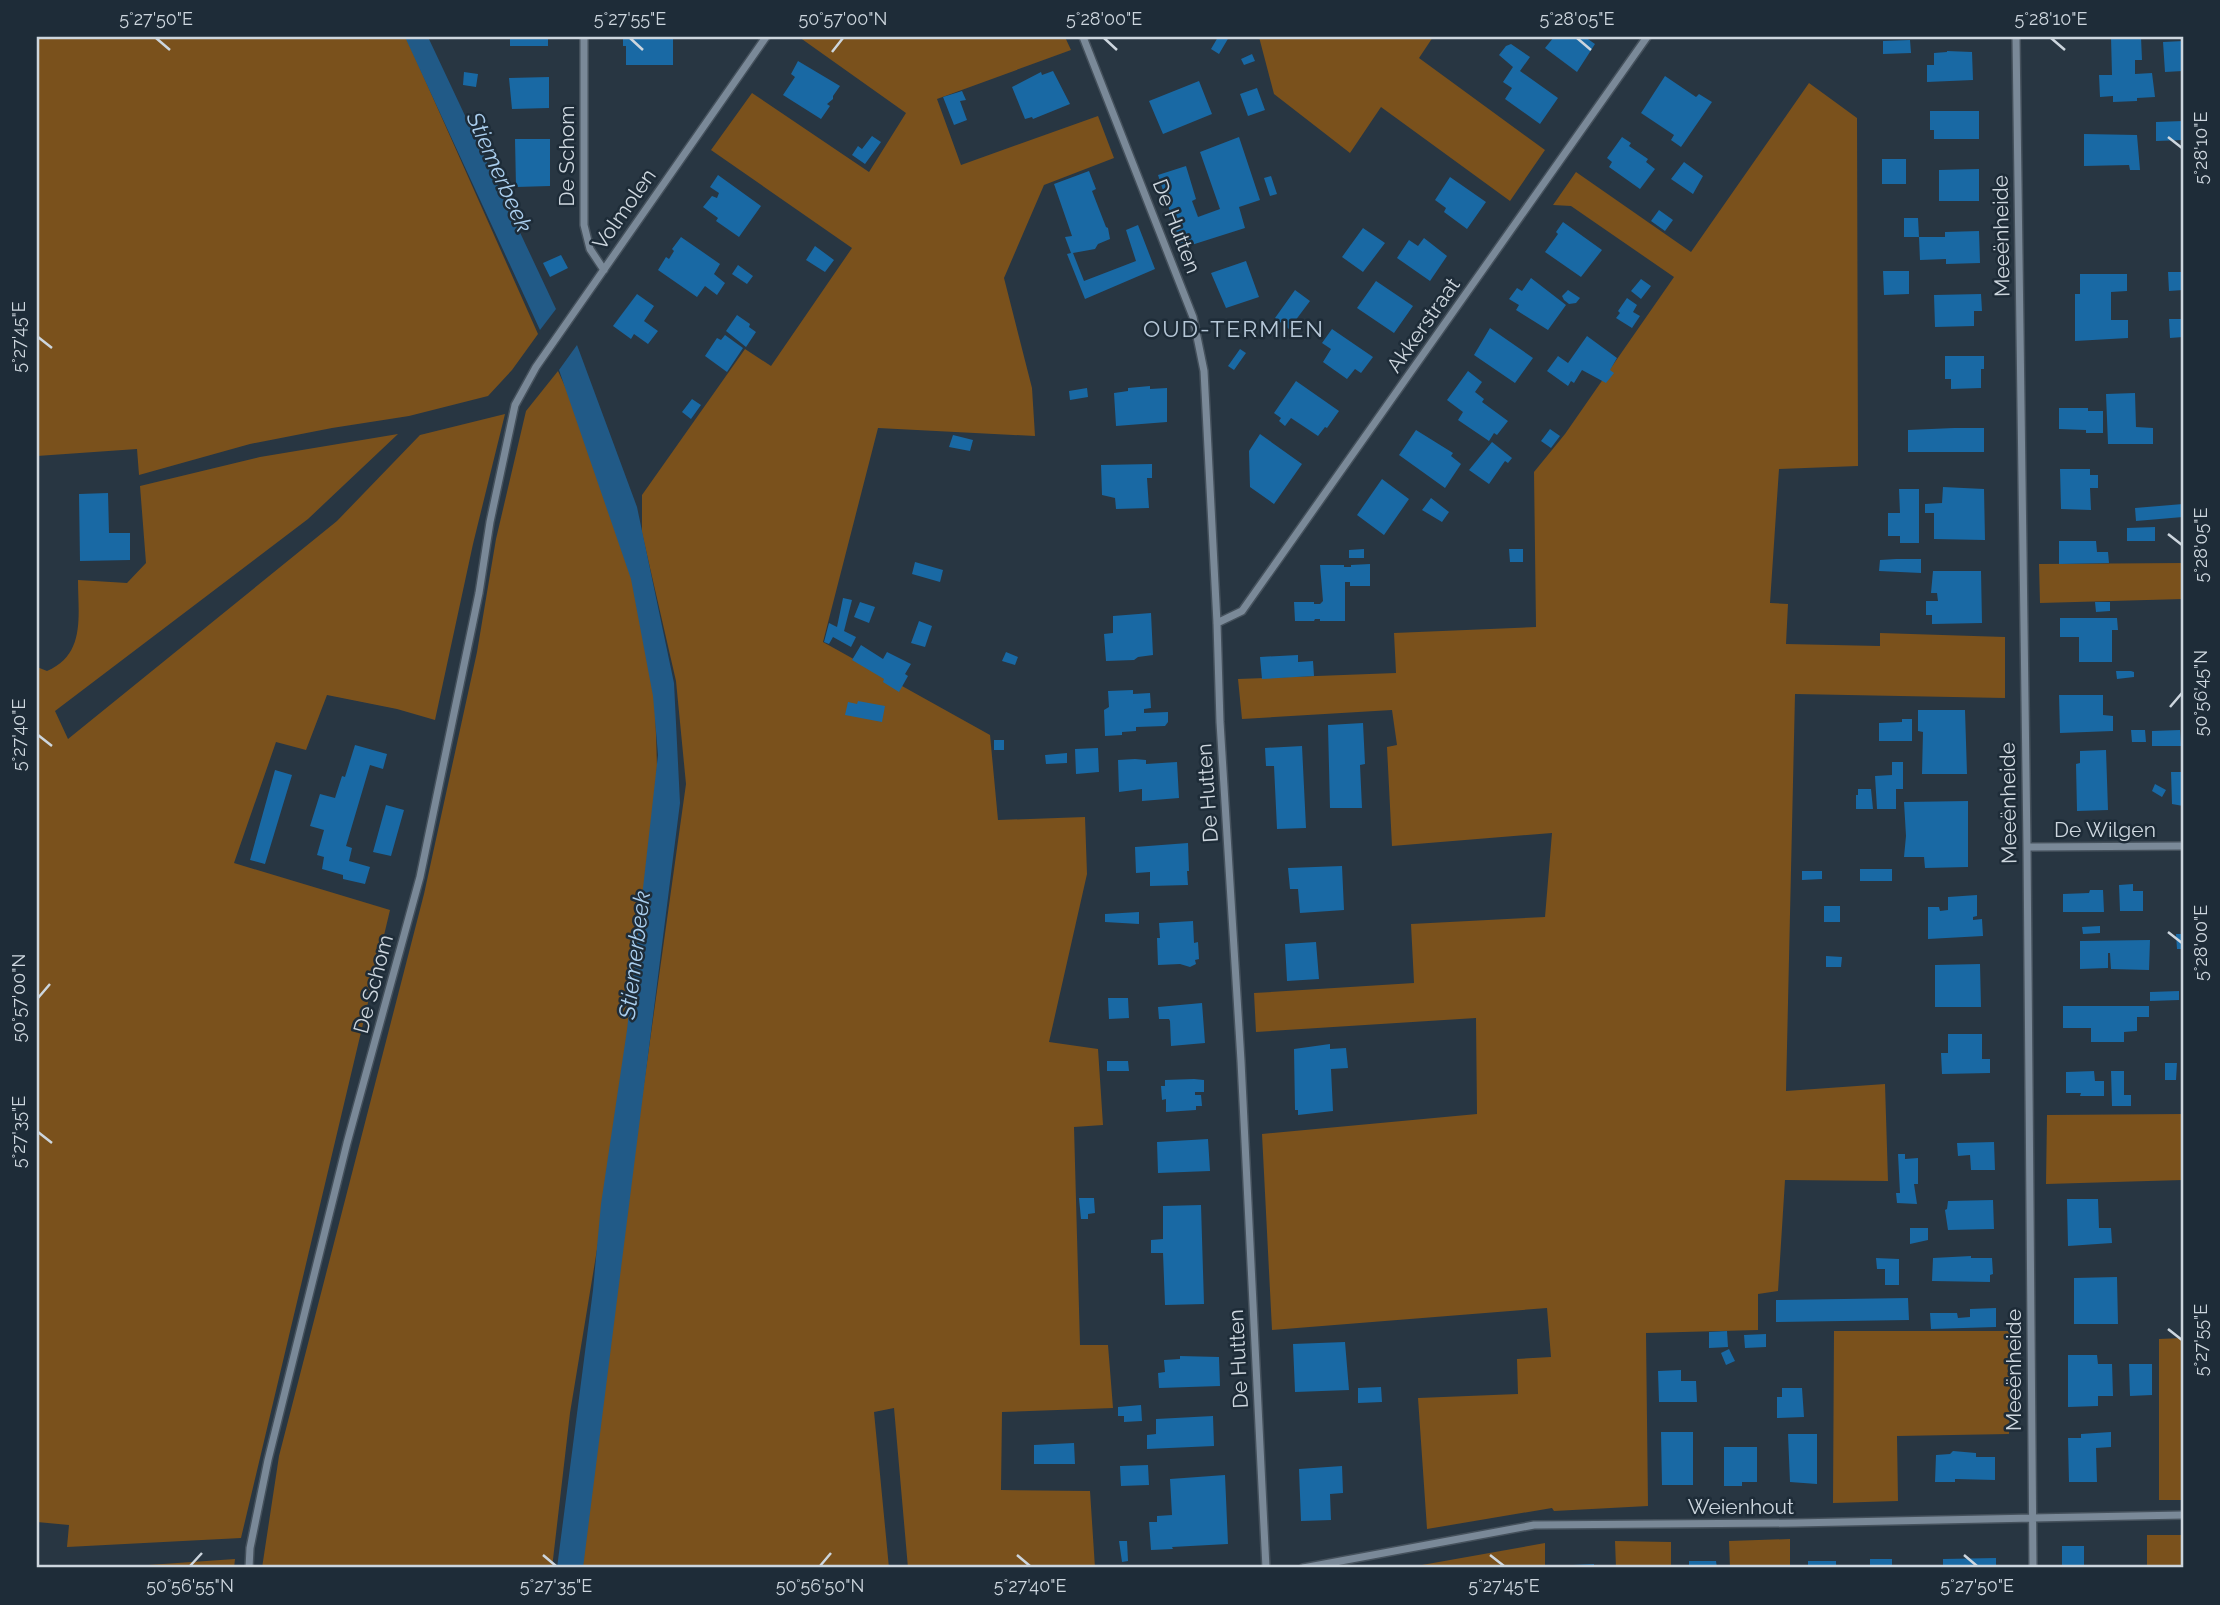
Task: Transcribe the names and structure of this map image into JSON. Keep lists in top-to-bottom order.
{
  "streets": {
    "street": [
      "De Schom",
      "Volmolen",
      "De Hutten",
      "Meeënheide",
      "Akkerstraat",
      "De Wilgen",
      "Weienhout"
    ]
  },
  "crossings": [
    ["De Schom", "Volmolen"],
    ["De Hutten", "Akkerstraat"],
    ["Meeënheide", "De Wilgen"],
    ["Meeënheide", "Weienhout"]
  ],
  "districts": ["OUD-TERMIEN"],
  "water": ["Stiemerbeek"],
  "coordinates": [
    "5°27'50\"E",
    "5°27'55\"E",
    "50°57'00\"N",
    "5°28'00\"E",
    "5°28'05\"E",
    "5°28'10\"E",
    "5°27'45\"E",
    "50°56'45\"N",
    "5°27'40\"E",
    "5°27'35\"E",
    "50°56'55\"N",
    "50°56'50\"N"
  ]
}
